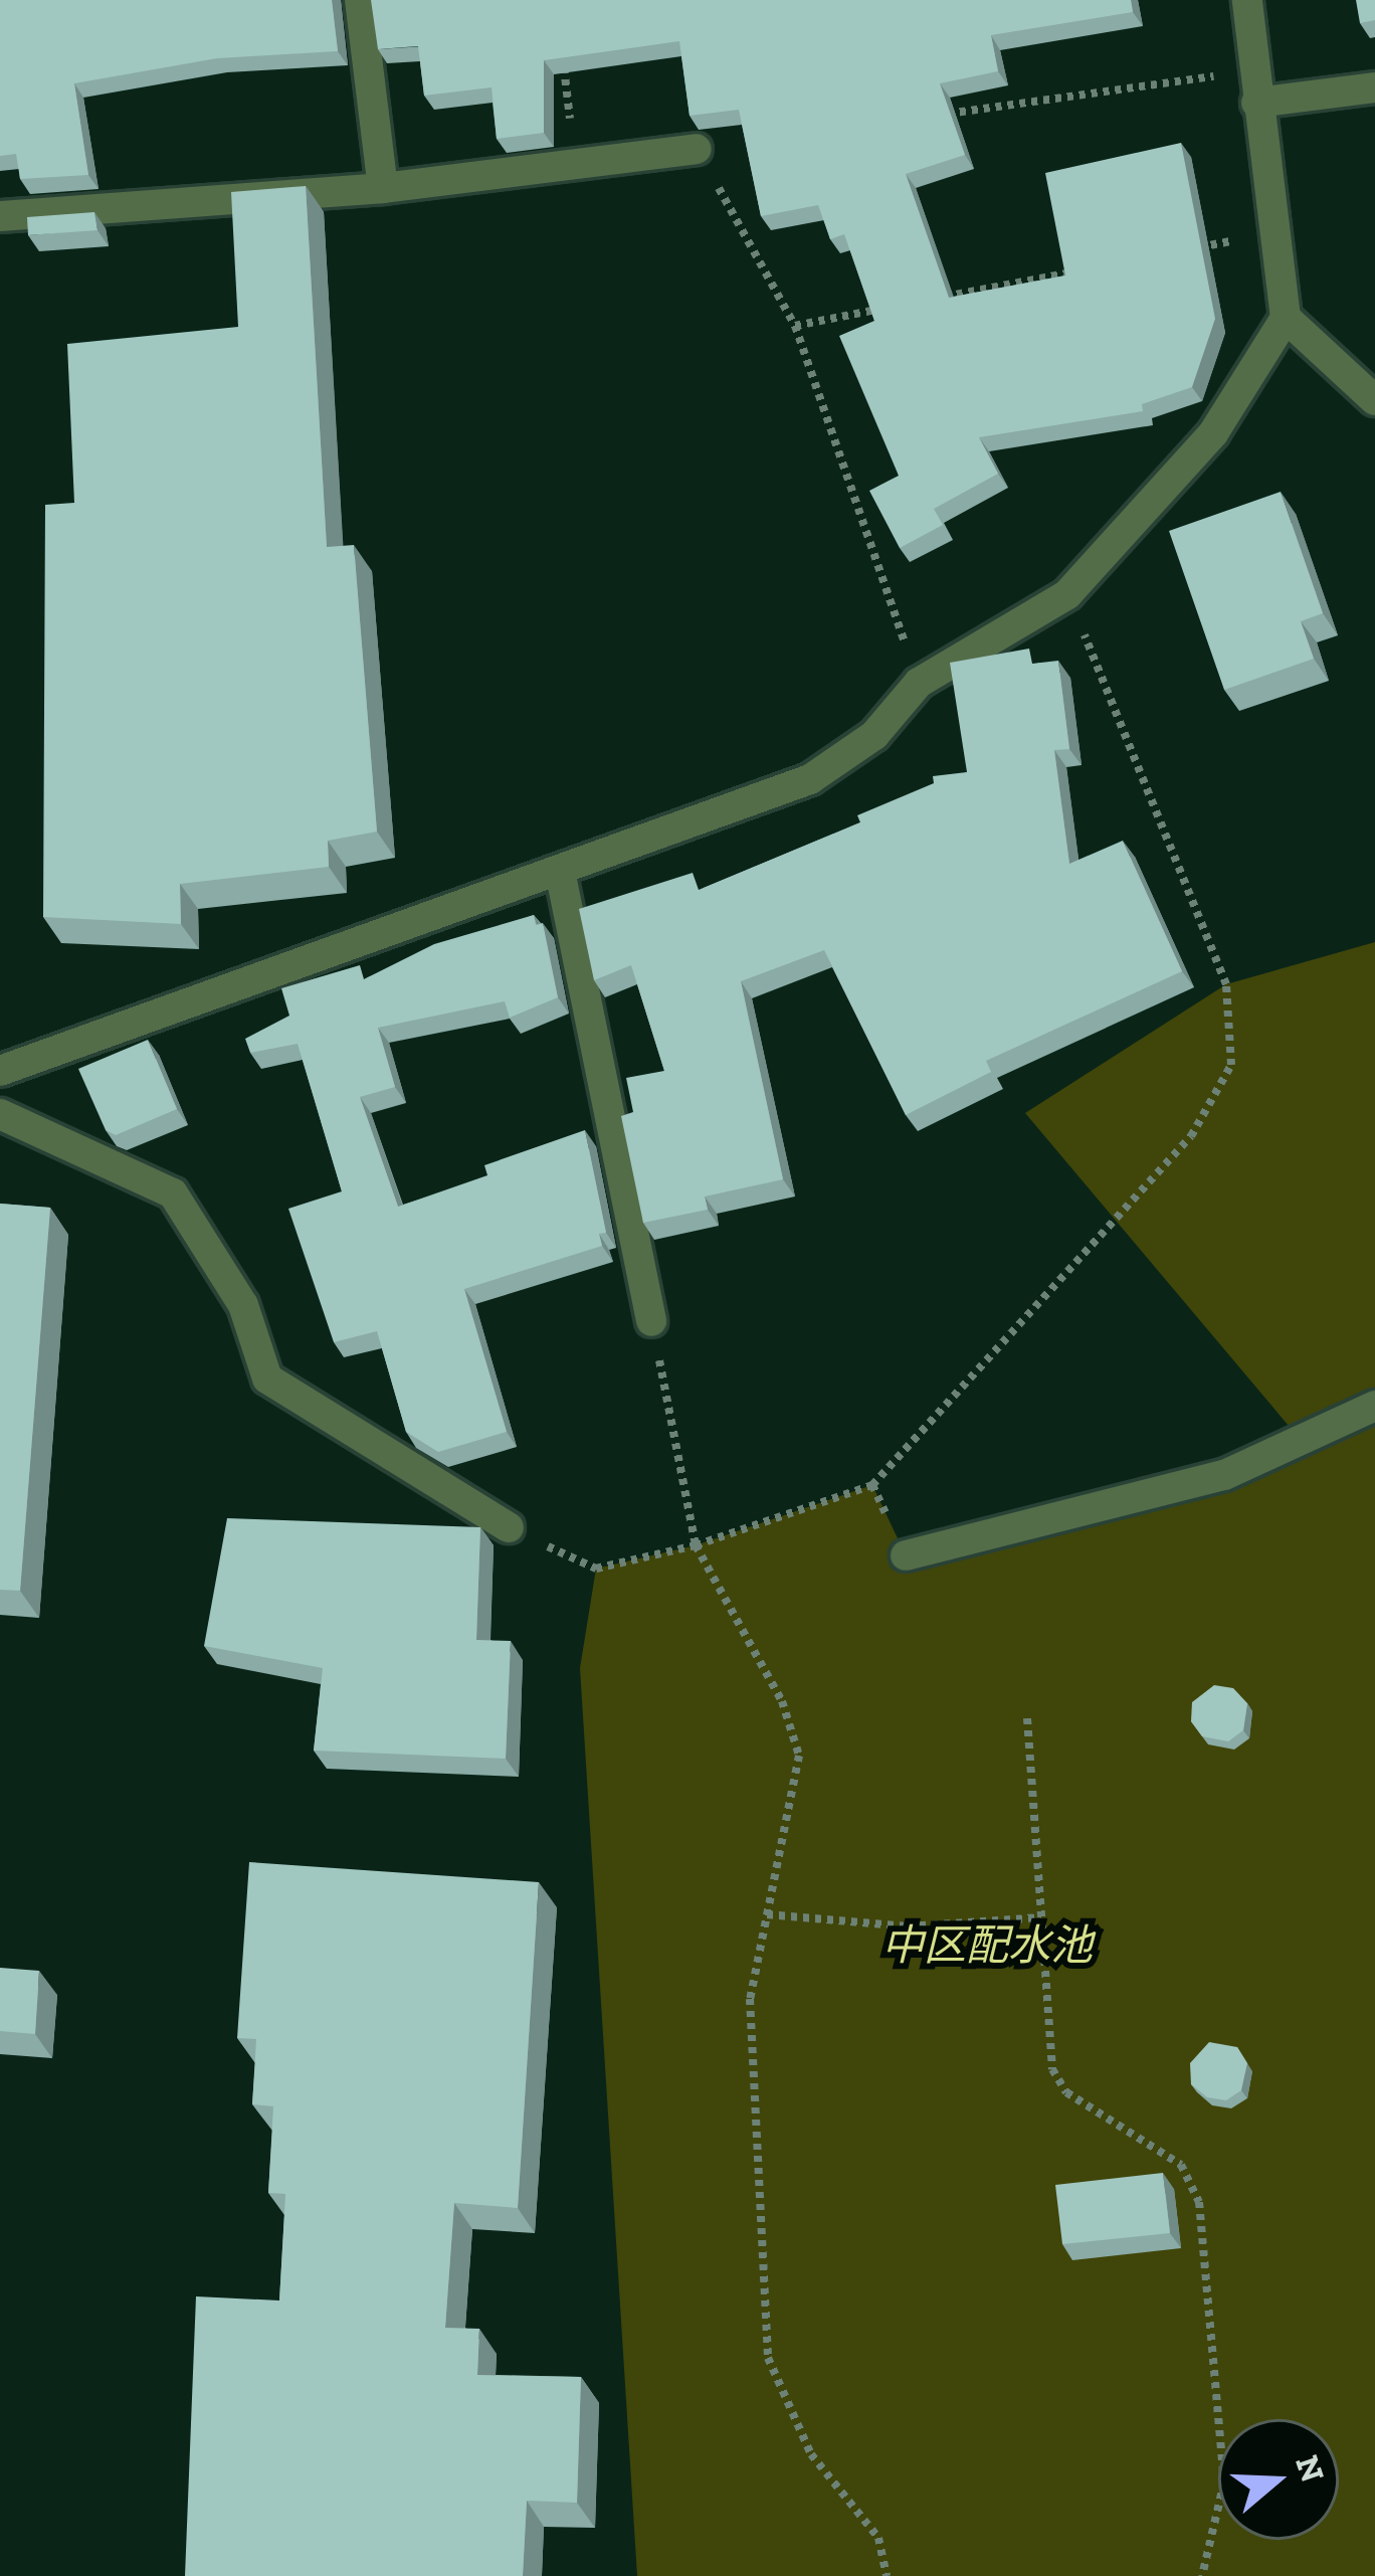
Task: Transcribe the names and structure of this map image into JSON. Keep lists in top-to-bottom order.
{
  "parks": ["中区配水池"],
  "north": "right"
}
